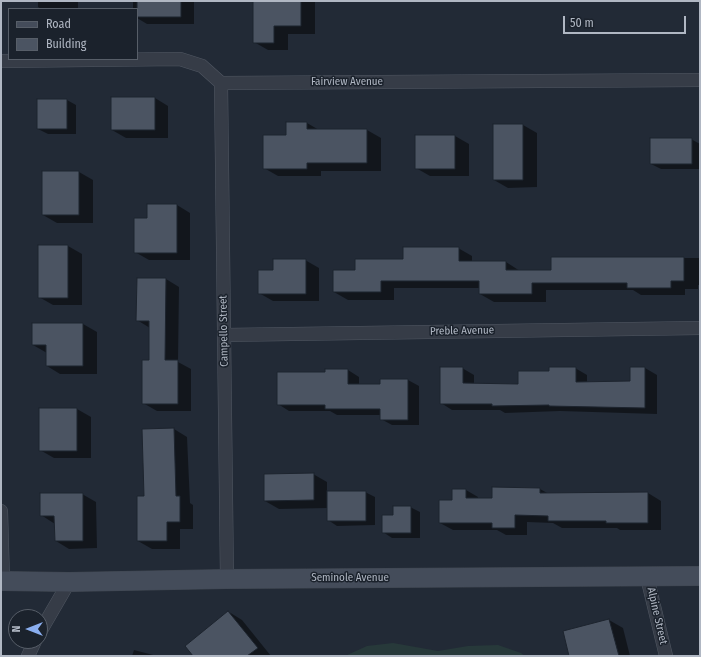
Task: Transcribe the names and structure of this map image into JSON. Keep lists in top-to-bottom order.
{
  "streets": {
    "street": [
      "Fairview Avenue",
      "Campello Street",
      "Preble Avenue",
      "Seminole Avenue",
      "Alpine Street"
    ]
  },
  "crossings": [
    ["Fairview Avenue", "Campello Street"],
    ["Campello Street", "Preble Avenue"],
    ["Campello Street", "Seminole Avenue"],
    ["Seminole Avenue", "Alpine Street"]
  ],
  "legend": ["Road", "Building"],
  "scale_bar": "50 m",
  "north": "left"
}
